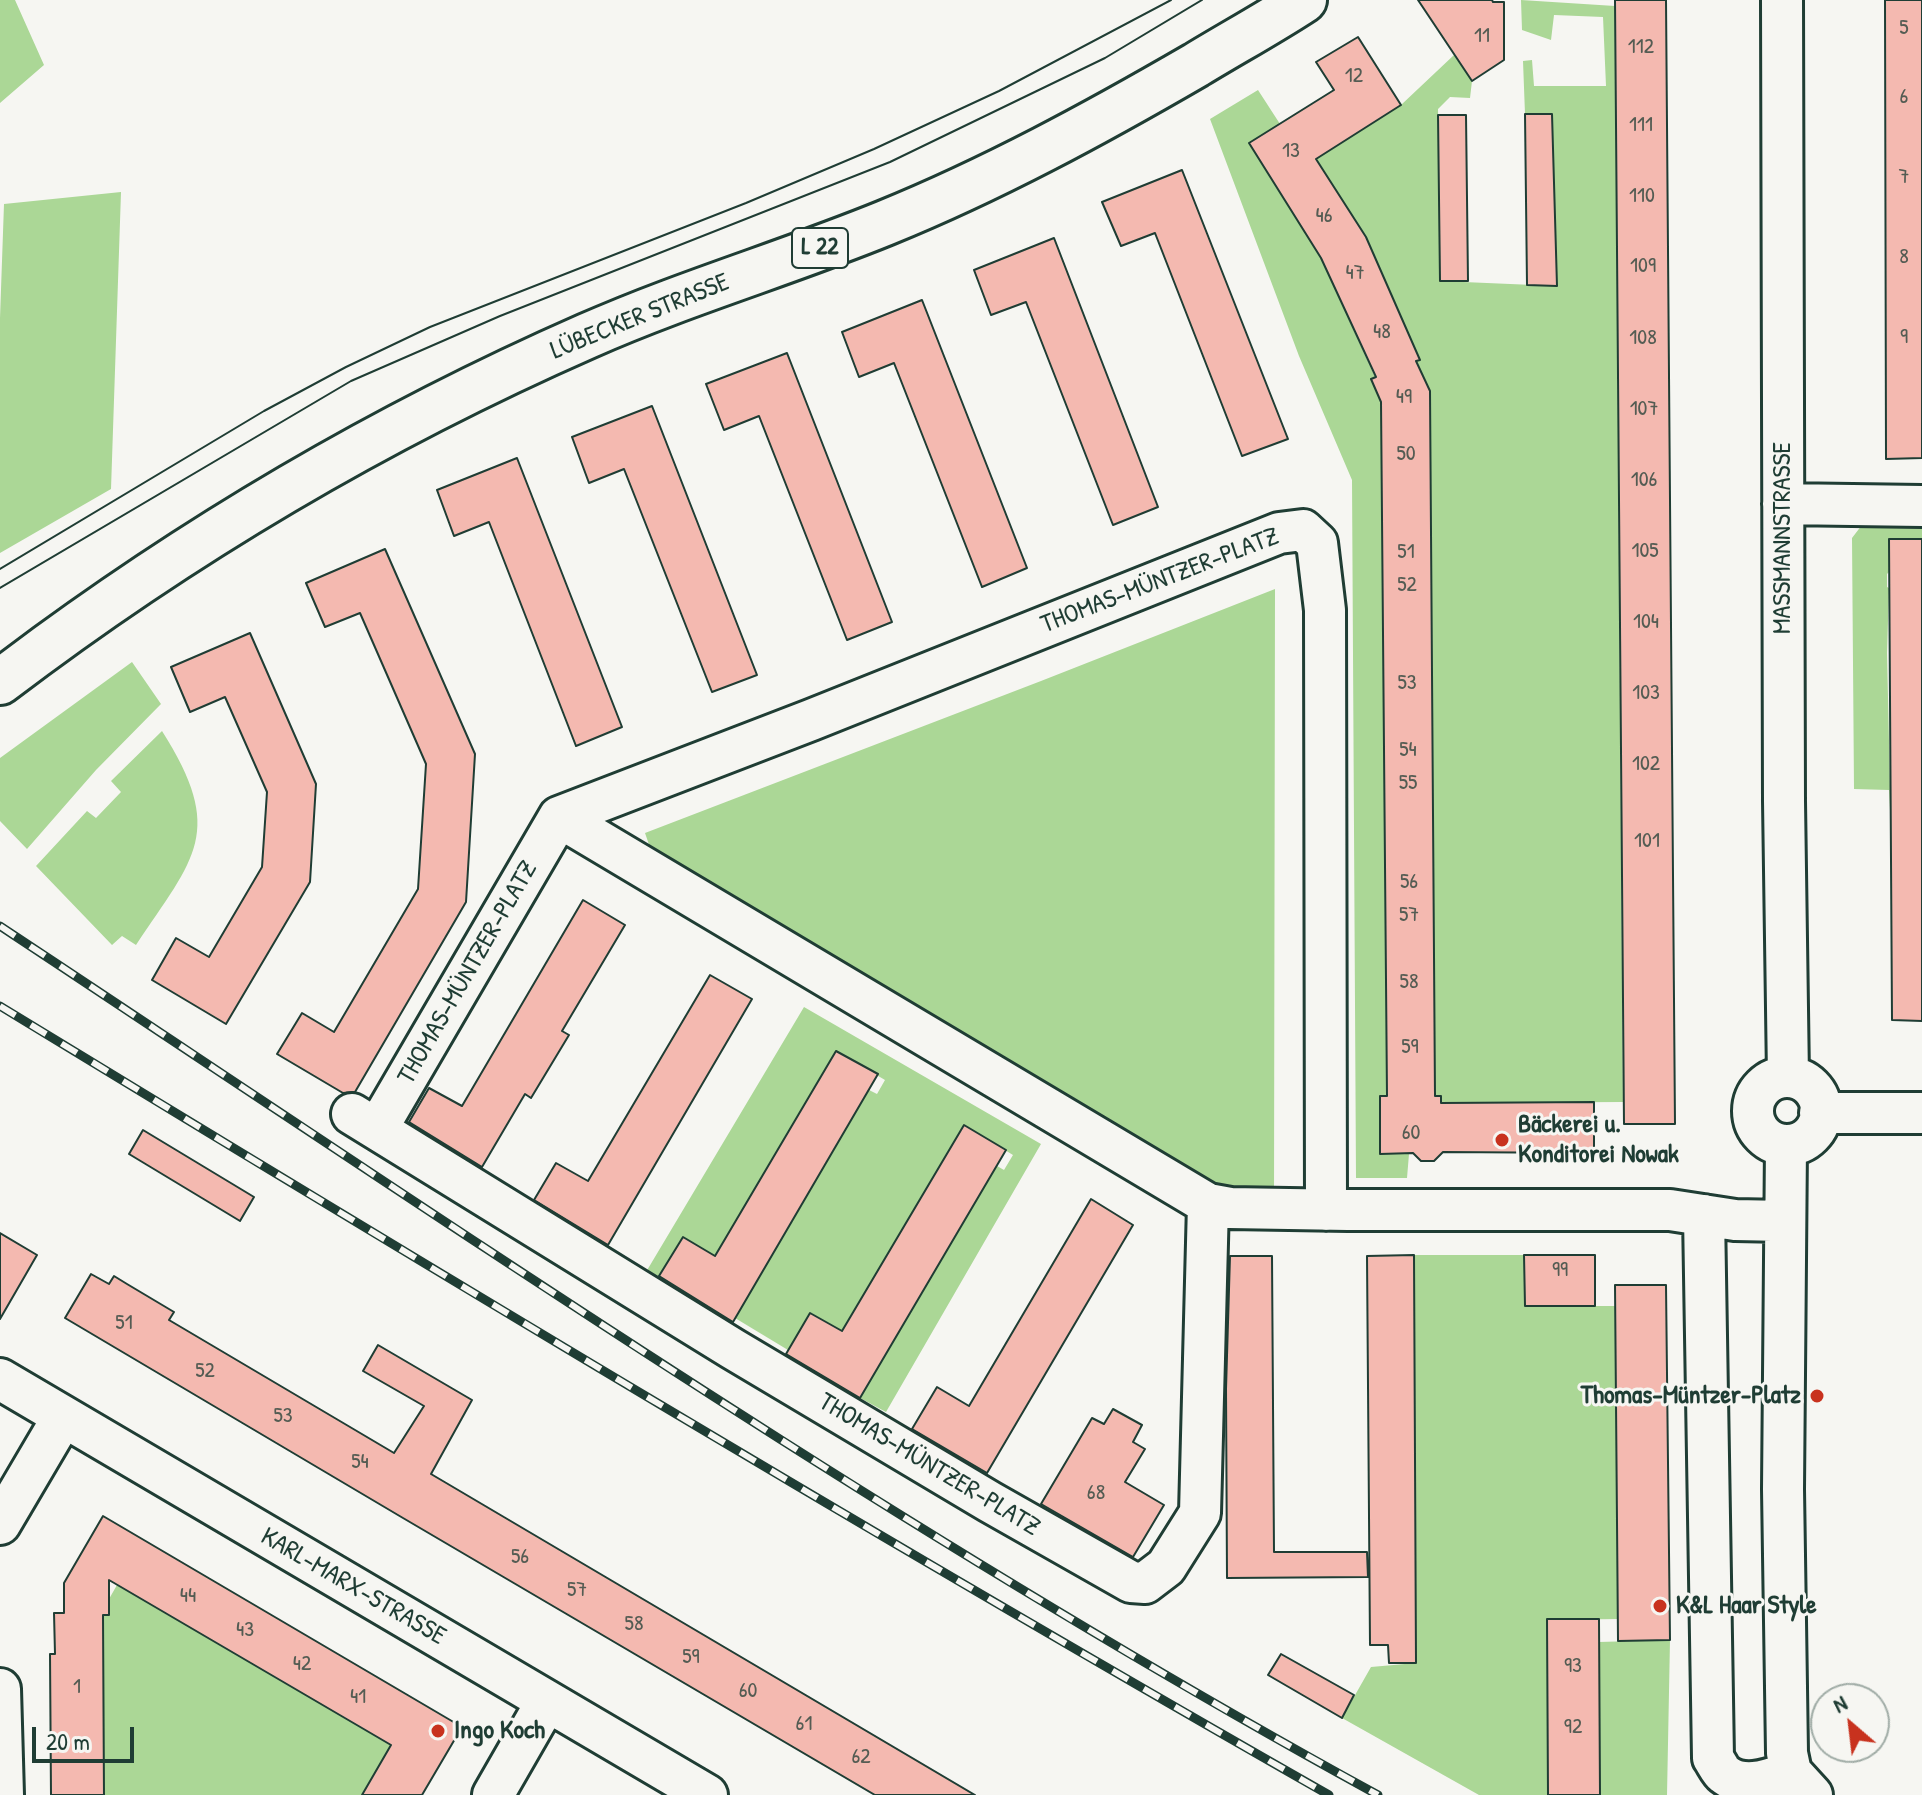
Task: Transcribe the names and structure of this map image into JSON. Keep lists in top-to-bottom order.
{
  "streets": {
    "main road": ["L 22", "LÜBECKER STRASSE"],
    "street": ["MASSMANNSTRASSE", "THOMAS-MÜNTZER-PLATZ", "KARL-MARX-STRASSE"]
  },
  "places": [
    "Bäckerei u. Konditorei Nowak",
    "Thomas-Müntzer-Platz",
    "K&L Haar Style",
    "Ingo Koch"
  ],
  "house_numbers": [
    "5",
    "11",
    "112",
    "12",
    "6",
    "111",
    "13",
    "7",
    "110",
    "46",
    "8",
    "109",
    "47",
    "48",
    "9",
    "108",
    "49",
    "107",
    "50",
    "106",
    "105",
    "51",
    "52",
    "104",
    "53",
    "103",
    "54",
    "102",
    "55",
    "101",
    "56",
    "57",
    "58",
    "59",
    "60",
    "99",
    "51",
    "52",
    "53",
    "54",
    "68",
    "56",
    "57",
    "44",
    "58",
    "43",
    "59",
    "42",
    "93",
    "1",
    "60",
    "41",
    "61",
    "92",
    "62"
  ],
  "scale_bar": "20 m",
  "north": "top left"
}
